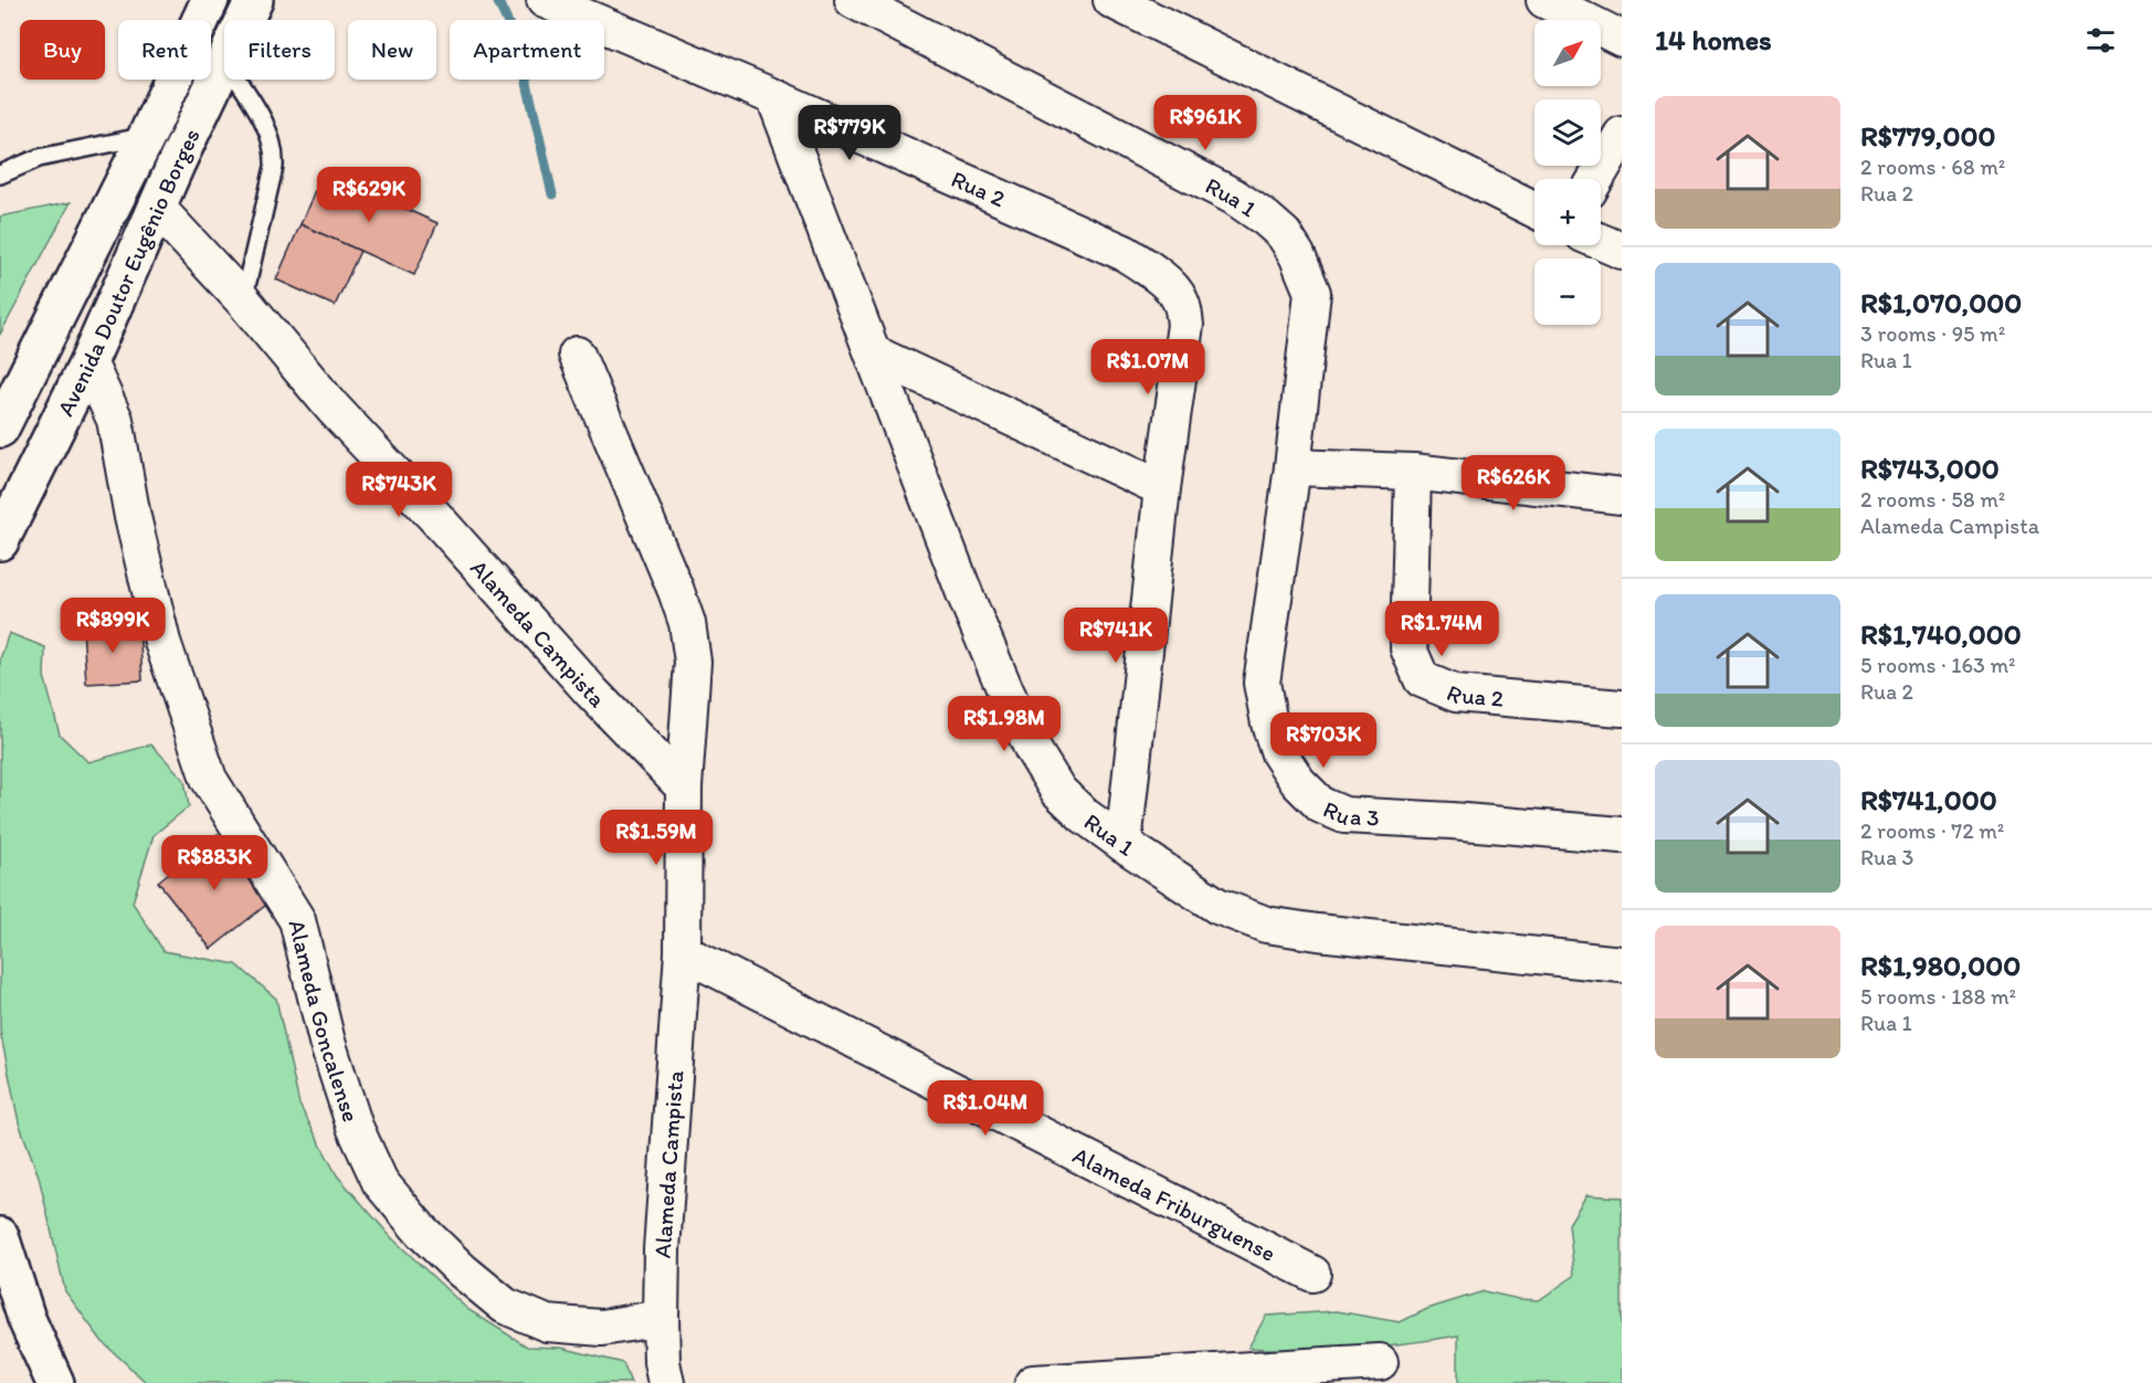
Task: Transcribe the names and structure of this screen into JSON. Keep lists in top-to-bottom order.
{
  "streets": {
    "main road": ["Avenida Doutor Eugênio Borges"],
    "street": [
      "Rua 2",
      "Rua 1",
      "Alameda Campista",
      "Rua 3",
      "Alameda Goncalense",
      "Alameda Friburguense"
    ]
  },
  "crossings": [
    ["Rua 2", "Rua 1"],
    ["Rua 1", "Rua 3"],
    ["Avenida Doutor Eugênio Borges", "Alameda Campista"],
    ["Avenida Doutor Eugênio Borges", "Alameda Goncalense"],
    ["Alameda Campista", "Alameda Goncalense"],
    ["Alameda Campista", "Alameda Friburguense"]
  ],
  "north": "top right",
  "page": {
    "heading": "14 homes",
    "map_buttons": ["+", "−"],
    "chip": [
      "Buy",
      "Rent",
      "Filters",
      "New",
      "Apartment"
    ],
    "list": [
      {
        "name": "R$779,000",
        "note": "2 rooms · 68 m² · Rua 2"
      },
      {
        "name": "R$1,070,000",
        "note": "3 rooms · 95 m² · Rua 1"
      },
      {
        "name": "R$743,000",
        "note": "2 rooms · 58 m² · Alameda Campista"
      },
      {
        "name": "R$1,740,000",
        "note": "5 rooms · 163 m² · Rua 2"
      },
      {
        "name": "R$741,000",
        "note": "2 rooms · 72 m² · Rua 3"
      },
      {
        "name": "R$1,980,000",
        "note": "5 rooms · 188 m² · Rua 1"
      }
    ],
    "price": [
      "R$961K",
      "R$779K",
      "R$629K",
      "R$1.07M",
      "R$626K",
      "R$743K",
      "R$899K",
      "R$1.74M",
      "R$741K",
      "R$1.98M",
      "R$703K",
      "R$1.59M",
      "R$883K",
      "R$1.04M"
    ]
  }
}
